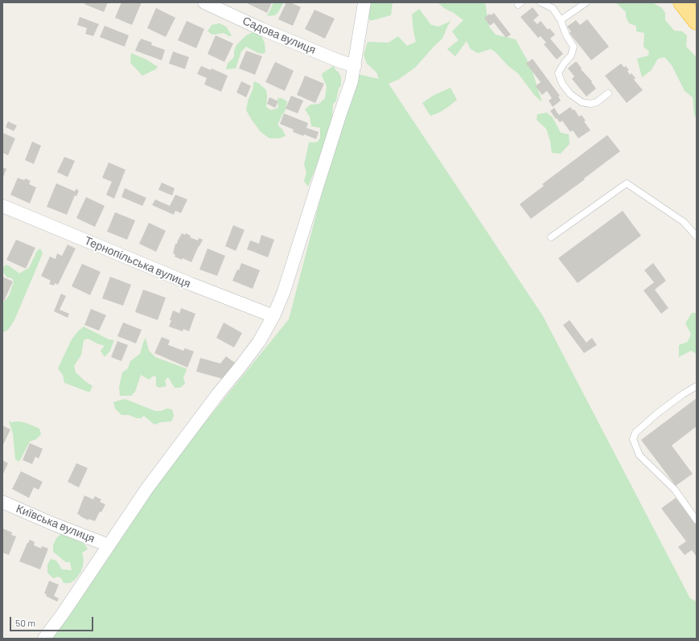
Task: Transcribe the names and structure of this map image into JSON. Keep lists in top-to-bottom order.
{
  "streets": {
    "street": ["Садова вулиця", "Тернопільська вулиця", "Київська вулиця"]
  },
  "scale_bar": "50 m"
}
